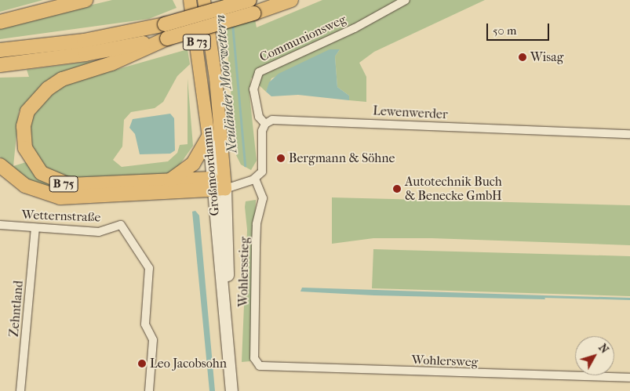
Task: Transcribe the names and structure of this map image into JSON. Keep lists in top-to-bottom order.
{
  "streets": {
    "highway": ["B 75"],
    "main road": ["B 73", "Großmoordamm"],
    "street": [
      "Communionsweg",
      "Lewenwerder",
      "Wetternstraße",
      "Wohlersstieg",
      "Zehntland",
      "Wohlersweg"
    ]
  },
  "crossings": [
    ["Communionsweg", "Lewenwerder"],
    ["Großmoordamm", "B 75"],
    ["Wetternstraße", "Zehntland"],
    ["Wohlersstieg", "Wohlersweg"]
  ],
  "water": ["Neuländer Moorwettern"],
  "places": [
    "Wisag",
    "Bergmann & Söhne",
    "Autotechnik Buch & Benecke GmbH",
    "Leo Jacobsohn"
  ],
  "scale_bar": "50 m",
  "north": "top right"
}
